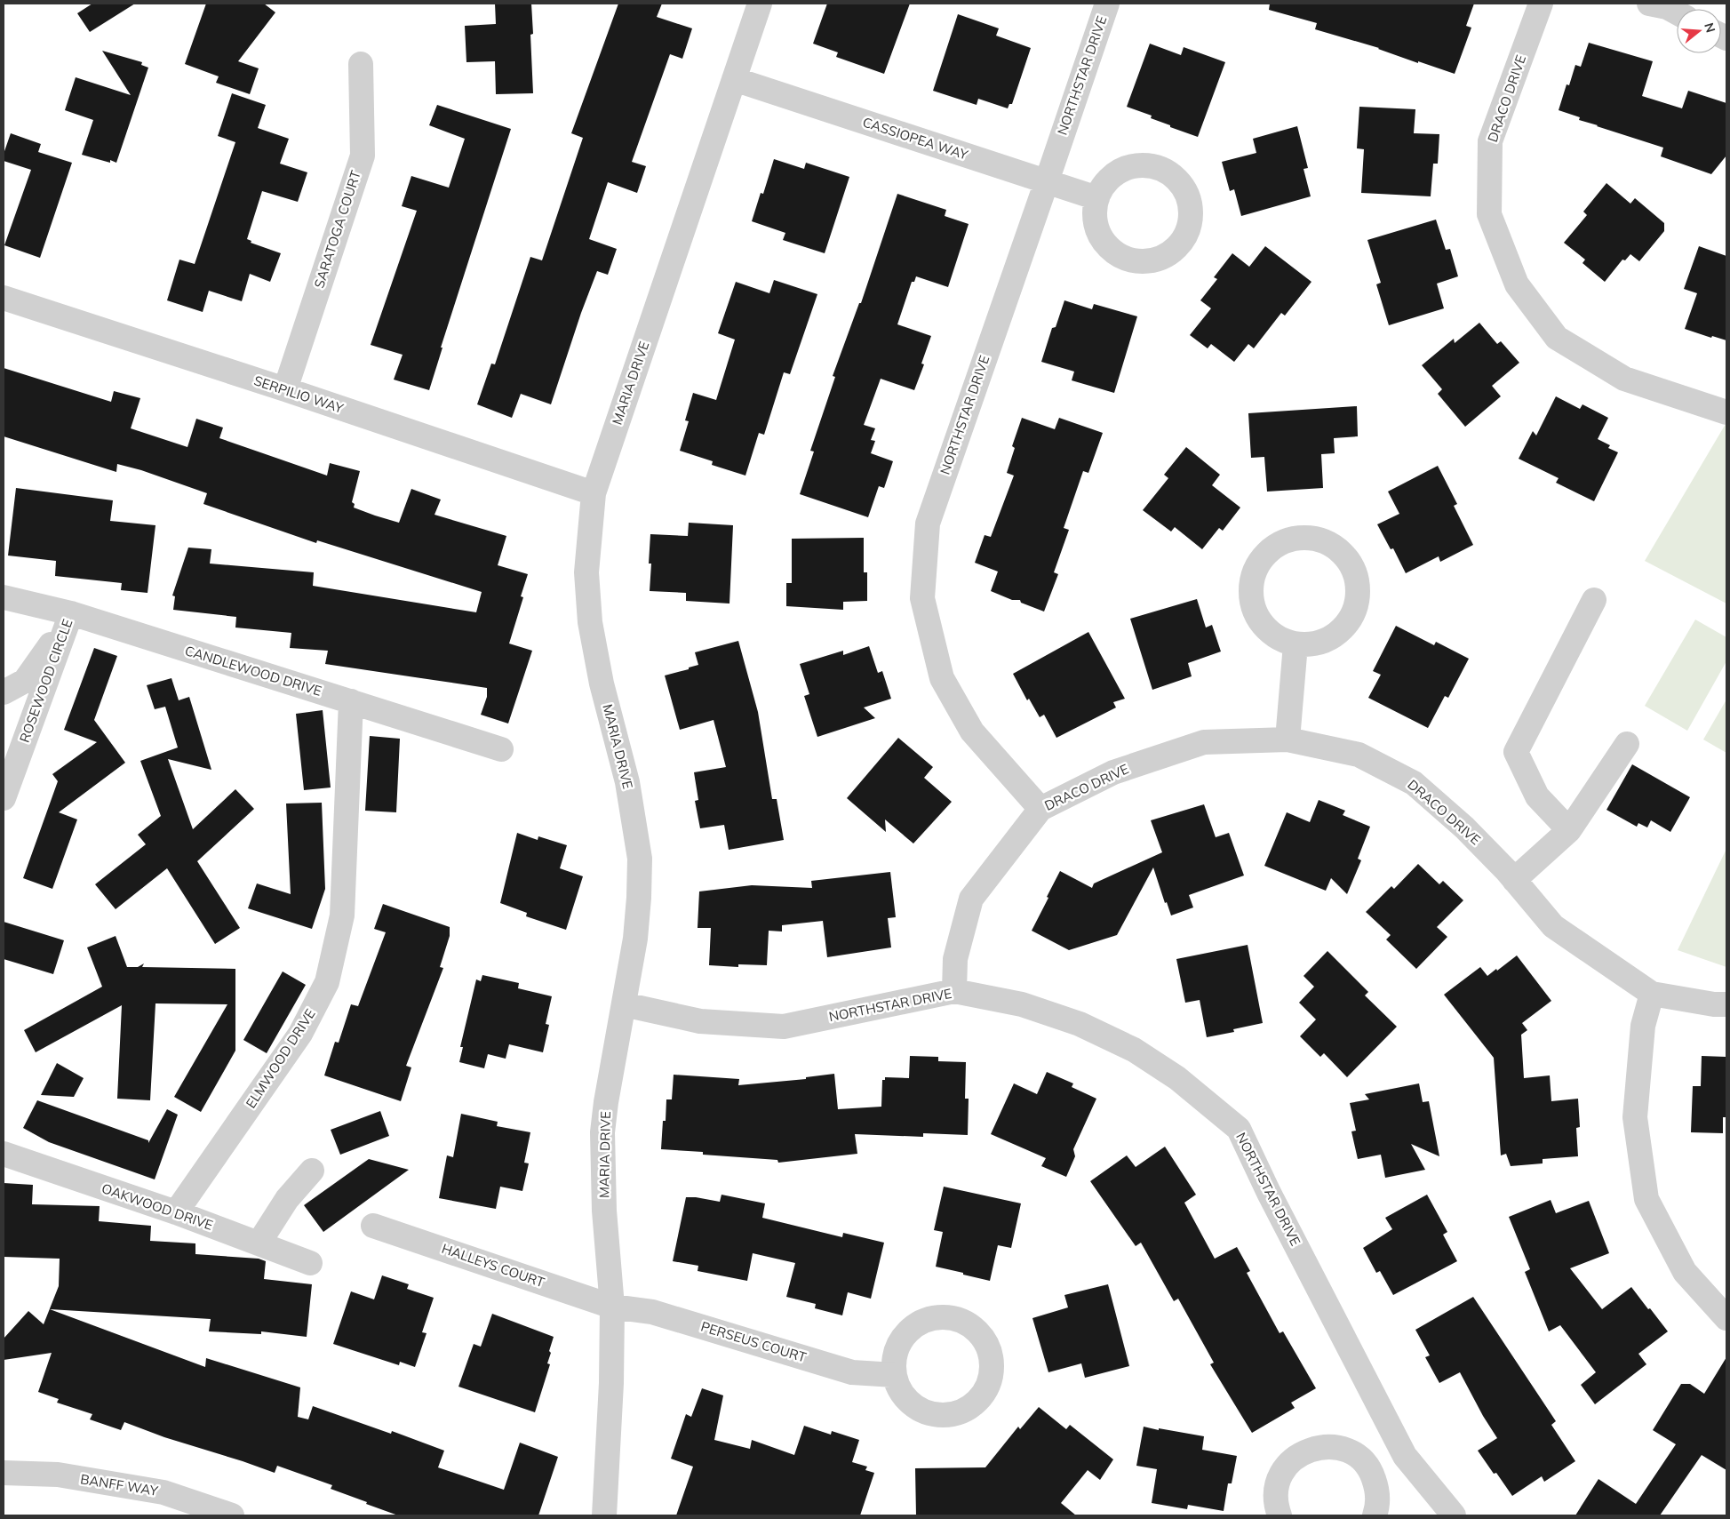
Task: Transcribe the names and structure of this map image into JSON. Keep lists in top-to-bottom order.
{
  "streets": {
    "street": [
      "NORTHSTAR DRIVE",
      "DRACO DRIVE",
      "CASSIOPEA WAY",
      "SARATOGA COURT",
      "MARIA DRIVE",
      "SERPILIO WAY",
      "CANDLEWOOD DRIVE",
      "ROSEWOOD CIRCLE",
      "ELMWOOD DRIVE",
      "OAKWOOD DRIVE",
      "HALLEYS COURT",
      "PERSEUS COURT",
      "BANFF WAY"
    ]
  },
  "crossings": [
    ["NORTHSTAR DRIVE", "DRACO DRIVE"],
    ["NORTHSTAR DRIVE", "CASSIOPEA WAY"],
    ["NORTHSTAR DRIVE", "MARIA DRIVE"],
    ["CASSIOPEA WAY", "MARIA DRIVE"],
    ["SARATOGA COURT", "SERPILIO WAY"],
    ["MARIA DRIVE", "SERPILIO WAY"],
    ["MARIA DRIVE", "HALLEYS COURT"],
    ["MARIA DRIVE", "PERSEUS COURT"],
    ["CANDLEWOOD DRIVE", "ROSEWOOD CIRCLE"],
    ["CANDLEWOOD DRIVE", "ELMWOOD DRIVE"],
    ["ELMWOOD DRIVE", "OAKWOOD DRIVE"],
    ["HALLEYS COURT", "PERSEUS COURT"]
  ],
  "north": "right"
}
